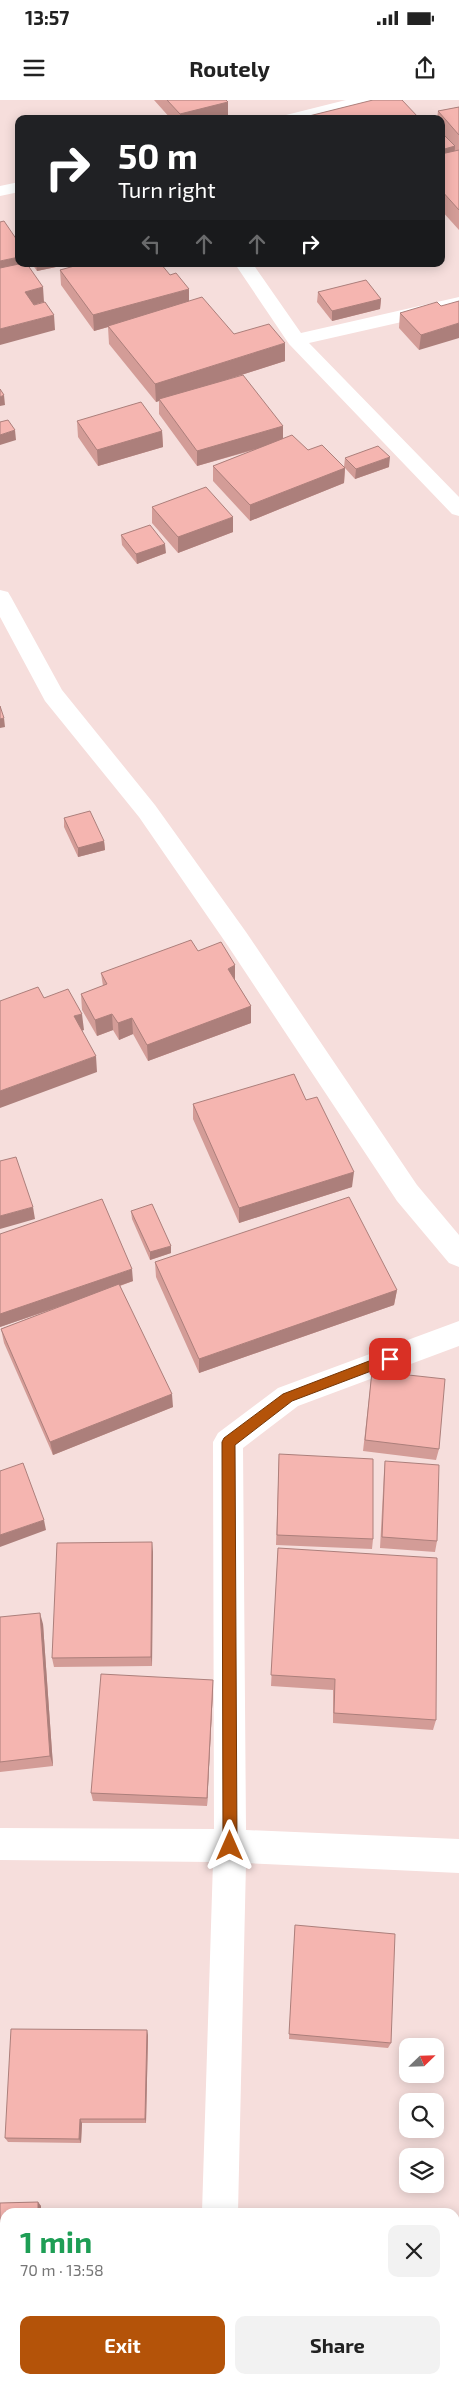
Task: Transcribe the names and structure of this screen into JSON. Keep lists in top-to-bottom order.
{
  "north": "top right",
  "page": {
    "status": "13:57",
    "header": "Routely",
    "turn": ["50 m", "Turn right"],
    "heading": ["1 min", "70 m · 13:58"],
    "buttons": ["Exit", "Share"]
  }
}
